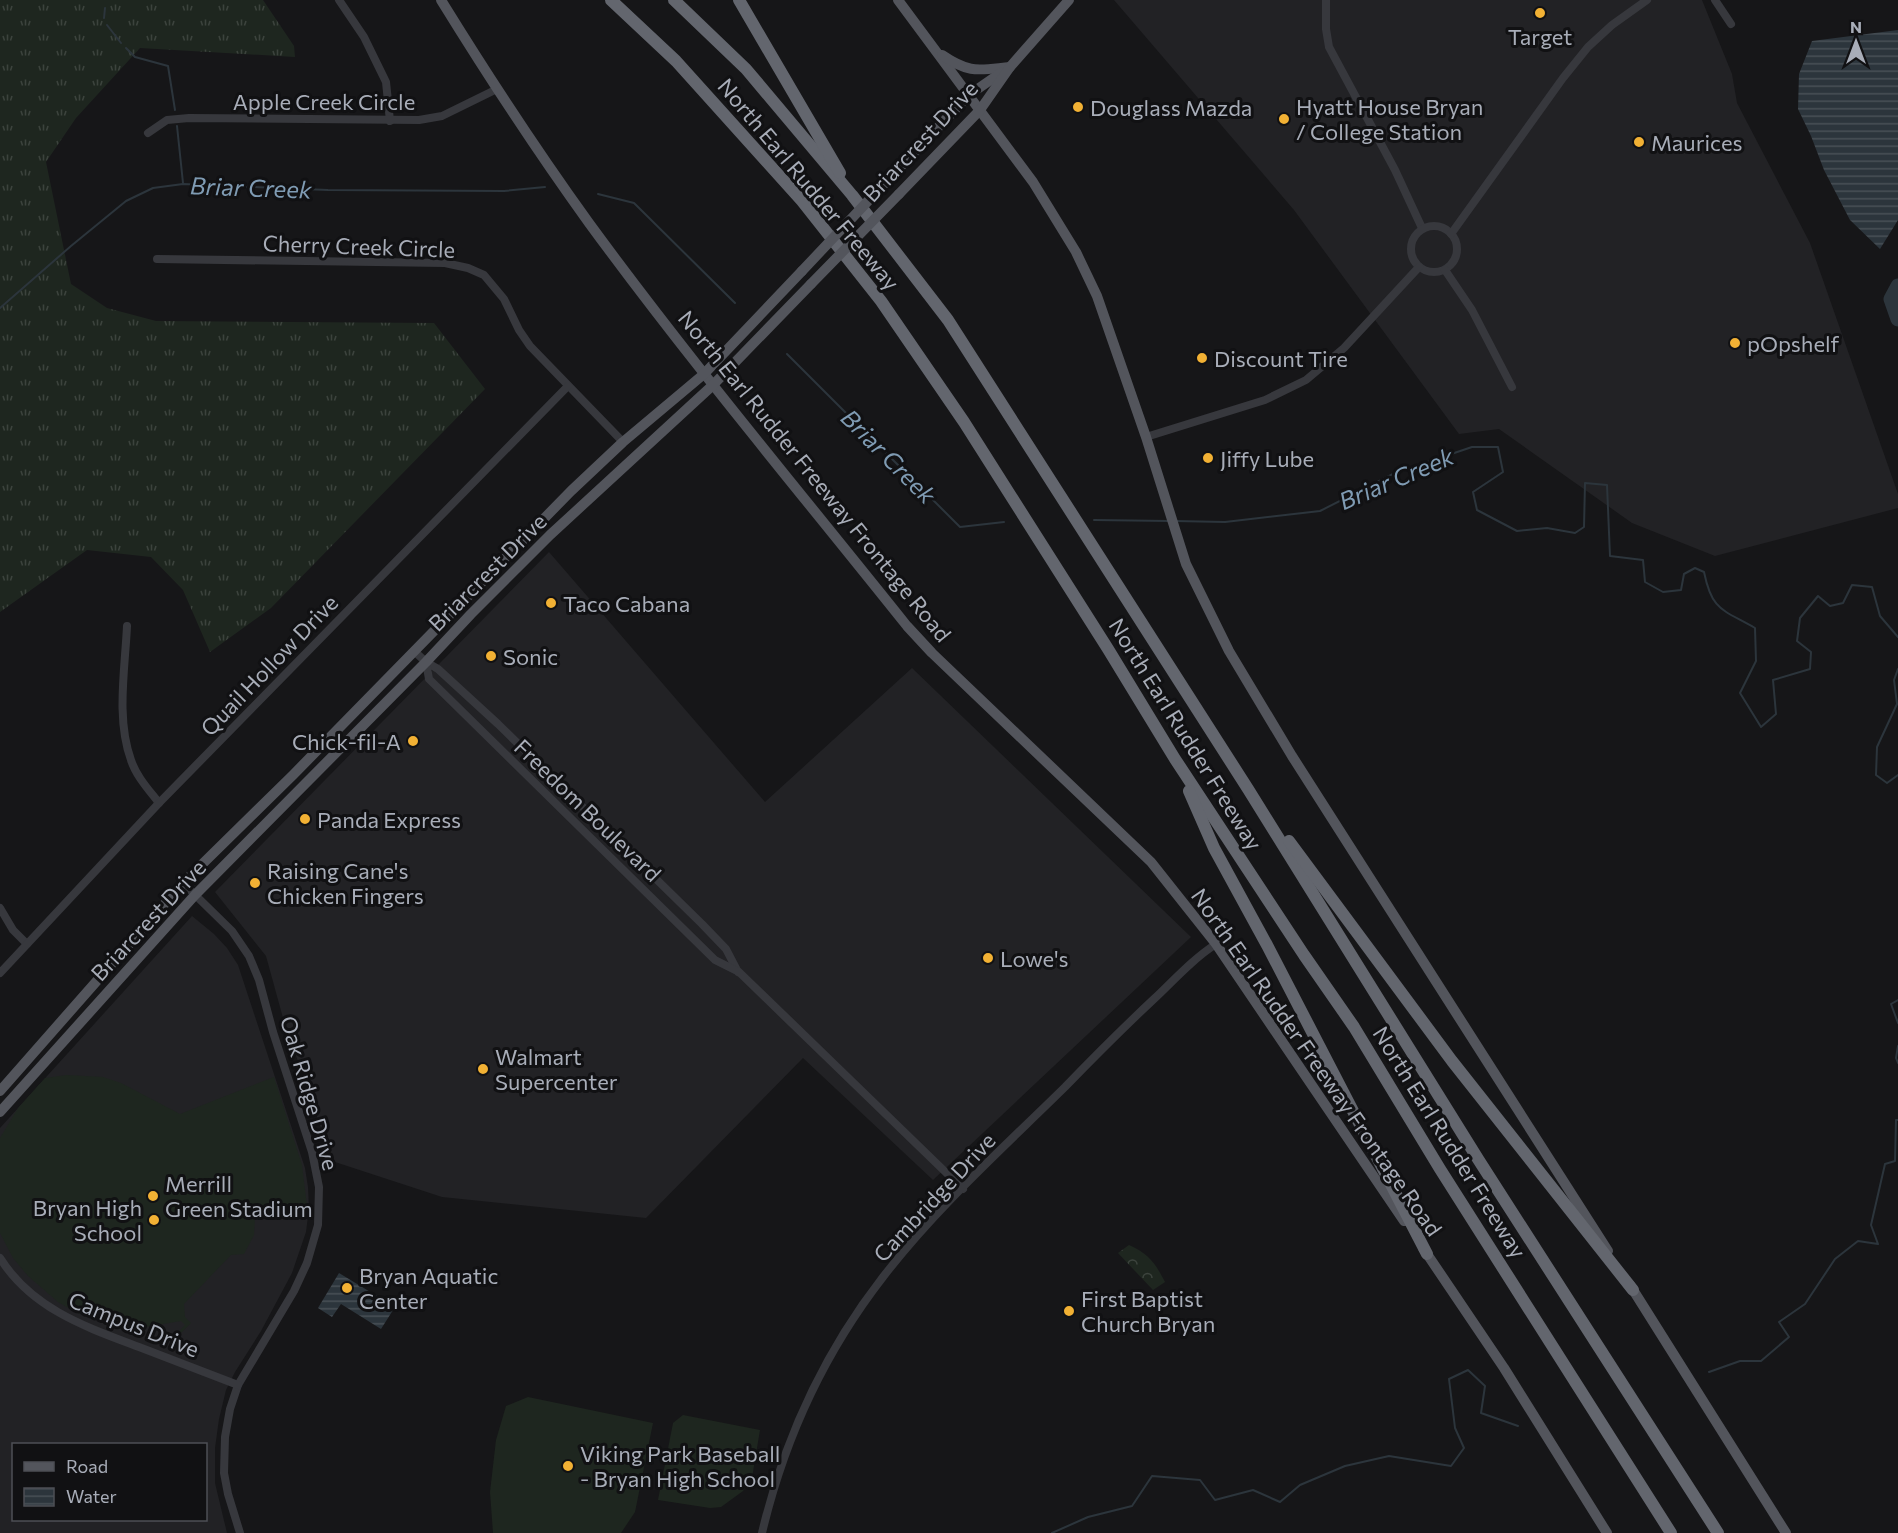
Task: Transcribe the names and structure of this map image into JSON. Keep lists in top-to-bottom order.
{
  "streets": {
    "highway": ["North Earl Rudder Freeway"],
    "main road": ["Briarcrest Drive", "North Earl Rudder Freeway Frontage Road"],
    "street": [
      "Apple Creek Circle",
      "Cherry Creek Circle",
      "Quail Hollow Drive",
      "Freedom Boulevard",
      "Oak Ridge Drive",
      "Cambridge Drive",
      "Campus Drive"
    ]
  },
  "crossings": [
    ["Apple Creek Circle", "North Earl Rudder Freeway Frontage Road"],
    ["Briarcrest Drive", "Cherry Creek Circle"],
    ["Briarcrest Drive", "North Earl Rudder Freeway Frontage Road"],
    ["Briarcrest Drive", "Freedom Boulevard"],
    ["Briarcrest Drive", "Oak Ridge Drive"],
    ["Cherry Creek Circle", "Quail Hollow Drive"],
    ["North Earl Rudder Freeway Frontage Road", "Cambridge Drive"],
    ["Freedom Boulevard", "Cambridge Drive"],
    ["Oak Ridge Drive", "Campus Drive"]
  ],
  "water": ["Briar Creek"],
  "places": [
    "Target",
    "Douglass Mazda",
    "Hyatt House Bryan / College Station",
    "Maurices",
    "pOpshelf",
    "Discount Tire",
    "Jiffy Lube",
    "Taco Cabana",
    "Sonic",
    "Chick-fil-A",
    "Panda Express",
    "Raising Cane's Chicken Fingers",
    "Lowe's",
    "Walmart Supercenter",
    "Merrill Green Stadium",
    "Bryan High School",
    "Bryan Aquatic Center",
    "First Baptist Church Bryan",
    "Viking Park Baseball - Bryan High School"
  ],
  "legend": ["Road", "Water"],
  "north": "top"
}
